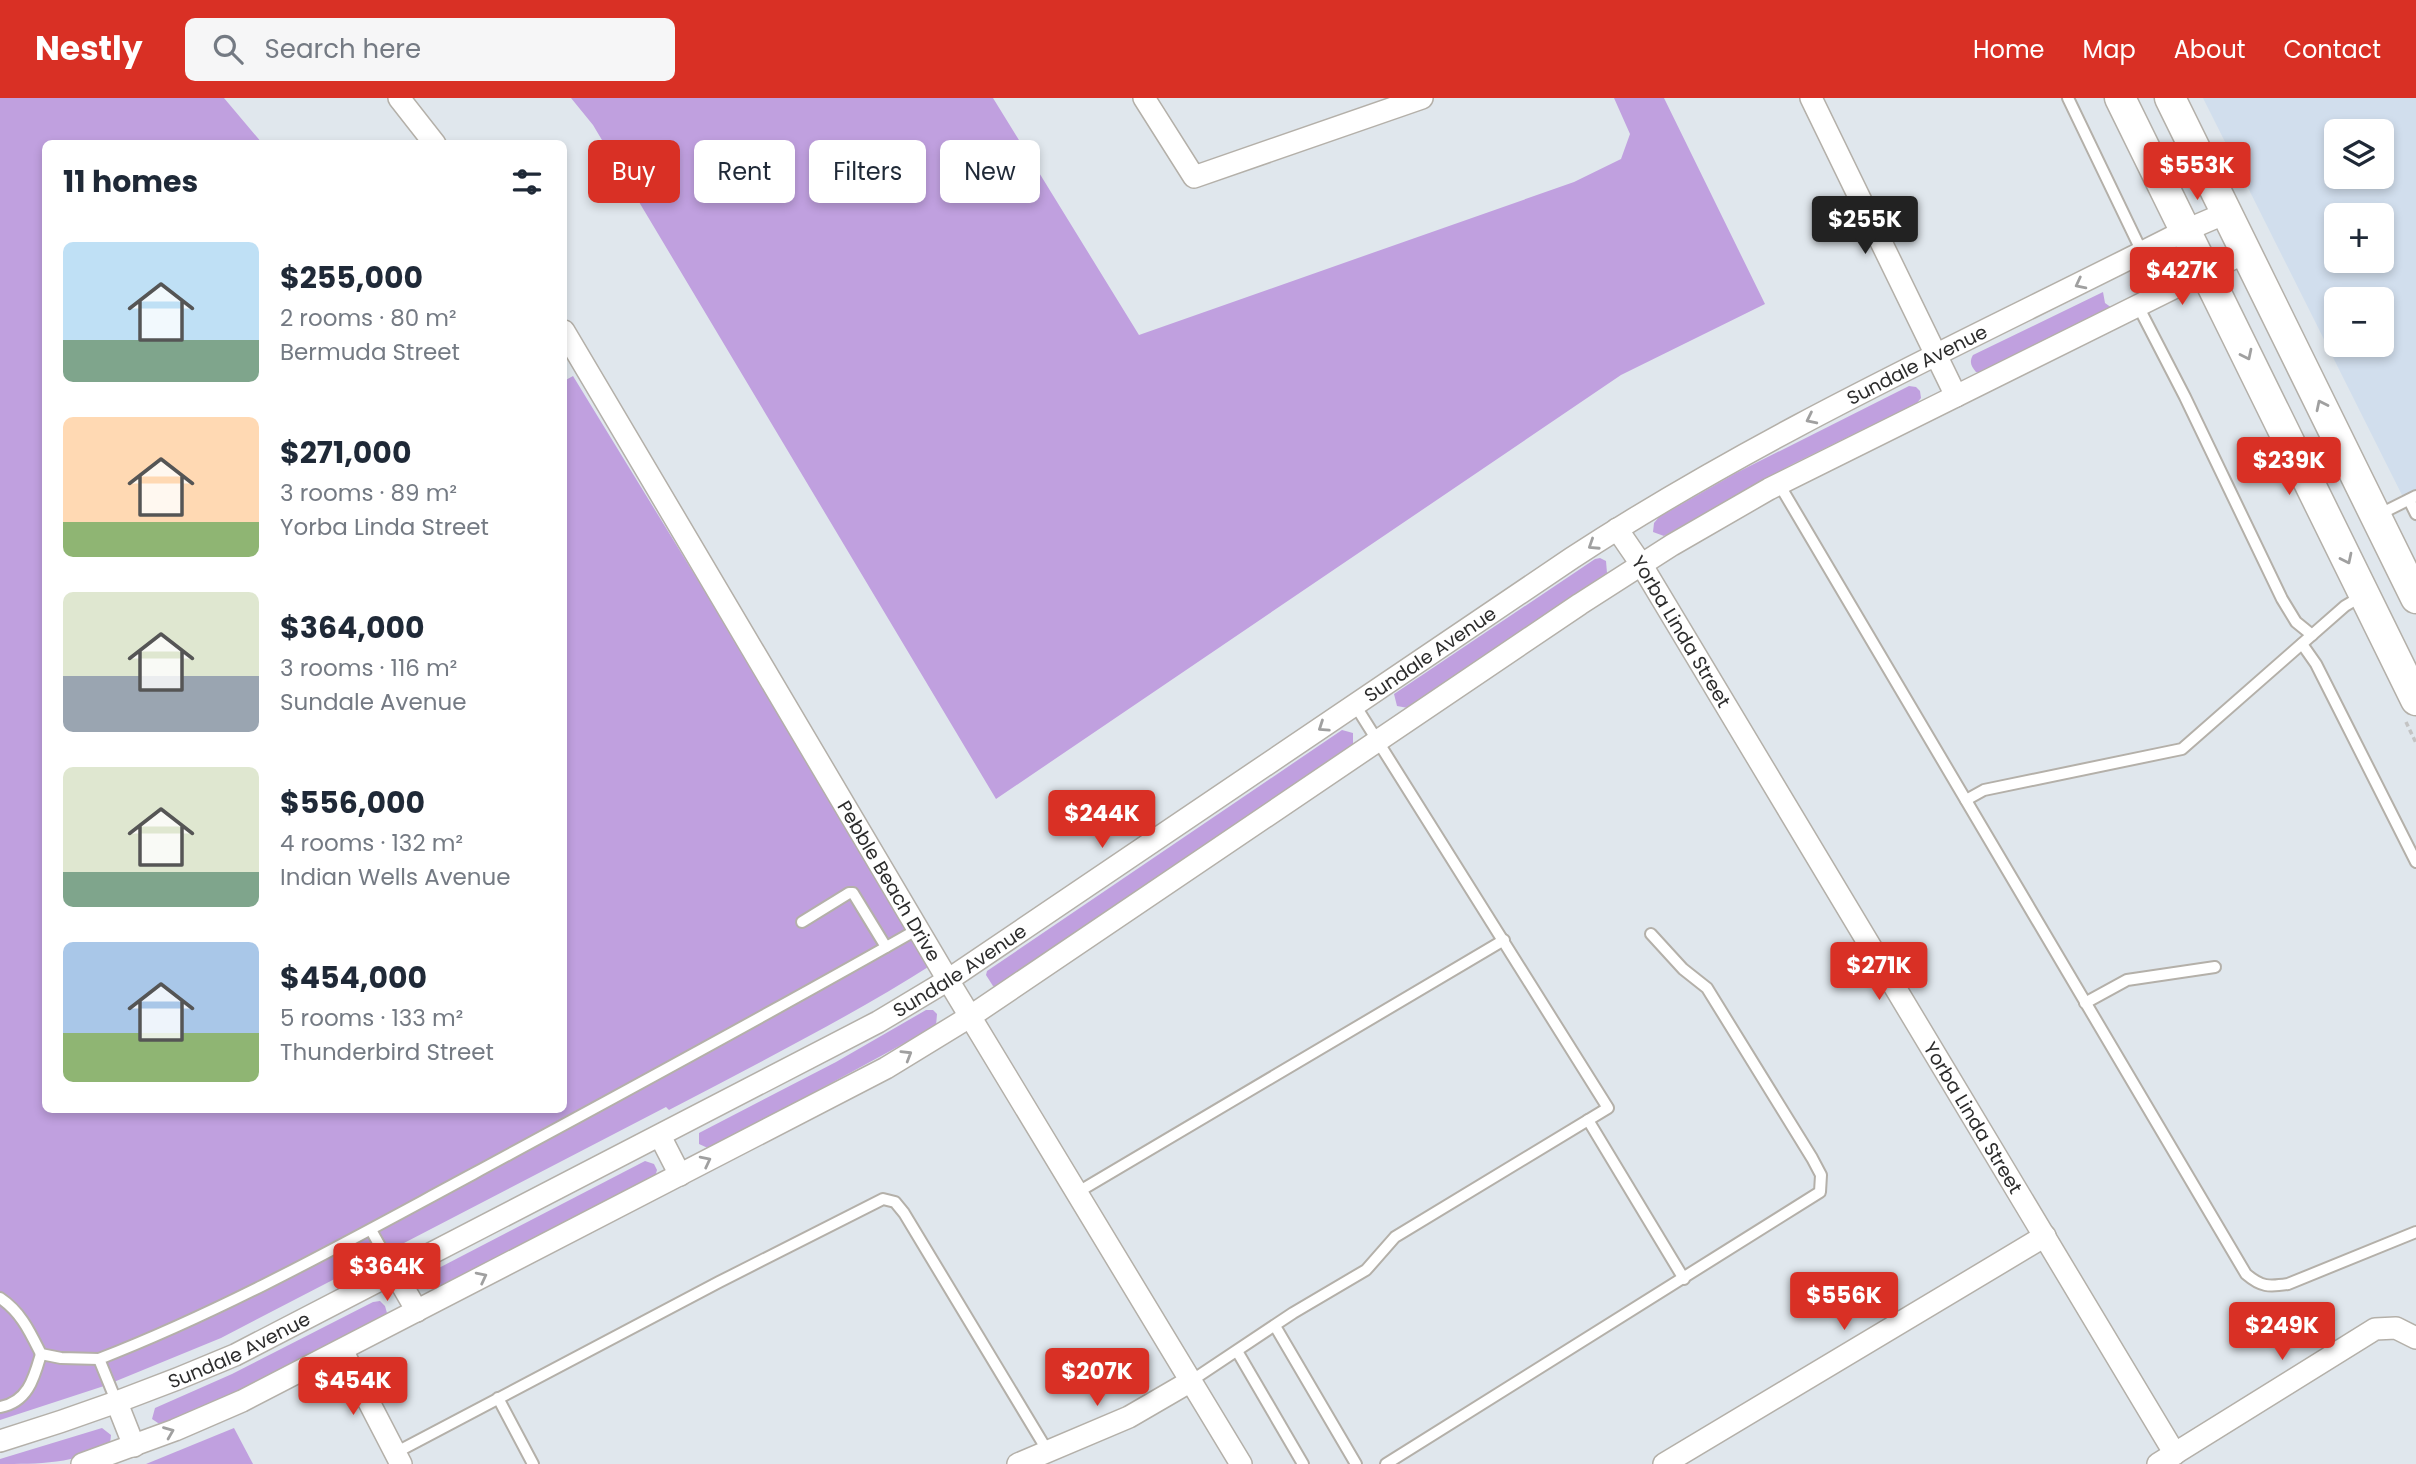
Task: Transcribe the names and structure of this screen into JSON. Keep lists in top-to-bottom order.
{
  "streets": {
    "street": ["Sundale Avenue", "Yorba Linda Street", "Pebble Beach Drive"]
  },
  "crossings": [
    ["Sundale Avenue", "Yorba Linda Street"],
    ["Sundale Avenue", "Pebble Beach Drive"]
  ],
  "page": {
    "header": "Nestly",
    "search": "Search here",
    "nav": [
      "Home",
      "Map",
      "About",
      "Contact"
    ],
    "map_buttons": ["+", "−"],
    "chip": [
      "Buy",
      "Rent",
      "Filters",
      "New"
    ],
    "heading": "11 homes",
    "price": [
      "$553K",
      "$255K",
      "$427K",
      "$239K",
      "$244K",
      "$271K",
      "$364K",
      "$556K",
      "$249K",
      "$207K",
      "$454K"
    ],
    "list": [
      {
        "name": "$255,000",
        "note": "2 rooms · 80 m² · Bermuda Street"
      },
      {
        "name": "$271,000",
        "note": "3 rooms · 89 m² · Yorba Linda Street"
      },
      {
        "name": "$364,000",
        "note": "3 rooms · 116 m² · Sundale Avenue"
      },
      {
        "name": "$556,000",
        "note": "4 rooms · 132 m² · Indian Wells Avenue"
      },
      {
        "name": "$454,000",
        "note": "5 rooms · 133 m² · Thunderbird Street"
      }
    ]
  }
}
